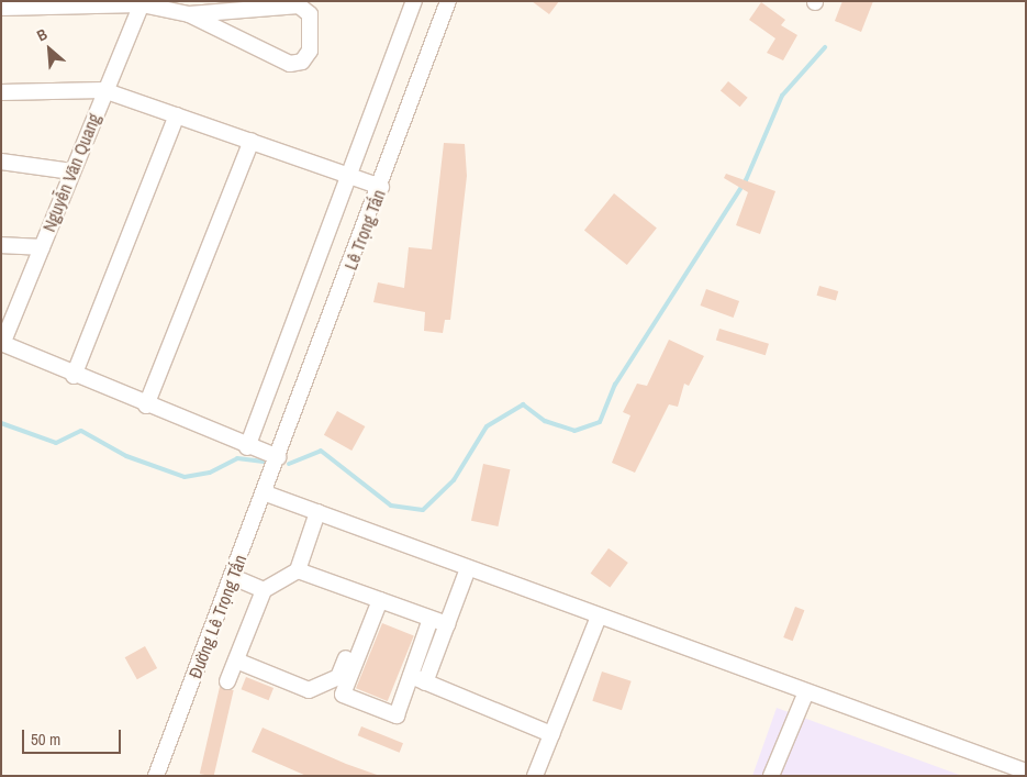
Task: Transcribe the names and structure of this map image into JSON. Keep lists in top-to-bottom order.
{
  "streets": {
    "street": ["Nguyễn Văn Quang", "Lê Trọng Tấn", "Đường Lê Trọng Tấn"]
  },
  "crossings": [
    ["Lê Trọng Tấn", "Đường Lê Trọng Tấn"]
  ],
  "scale_bar": "50 m",
  "north": "top left"
}
